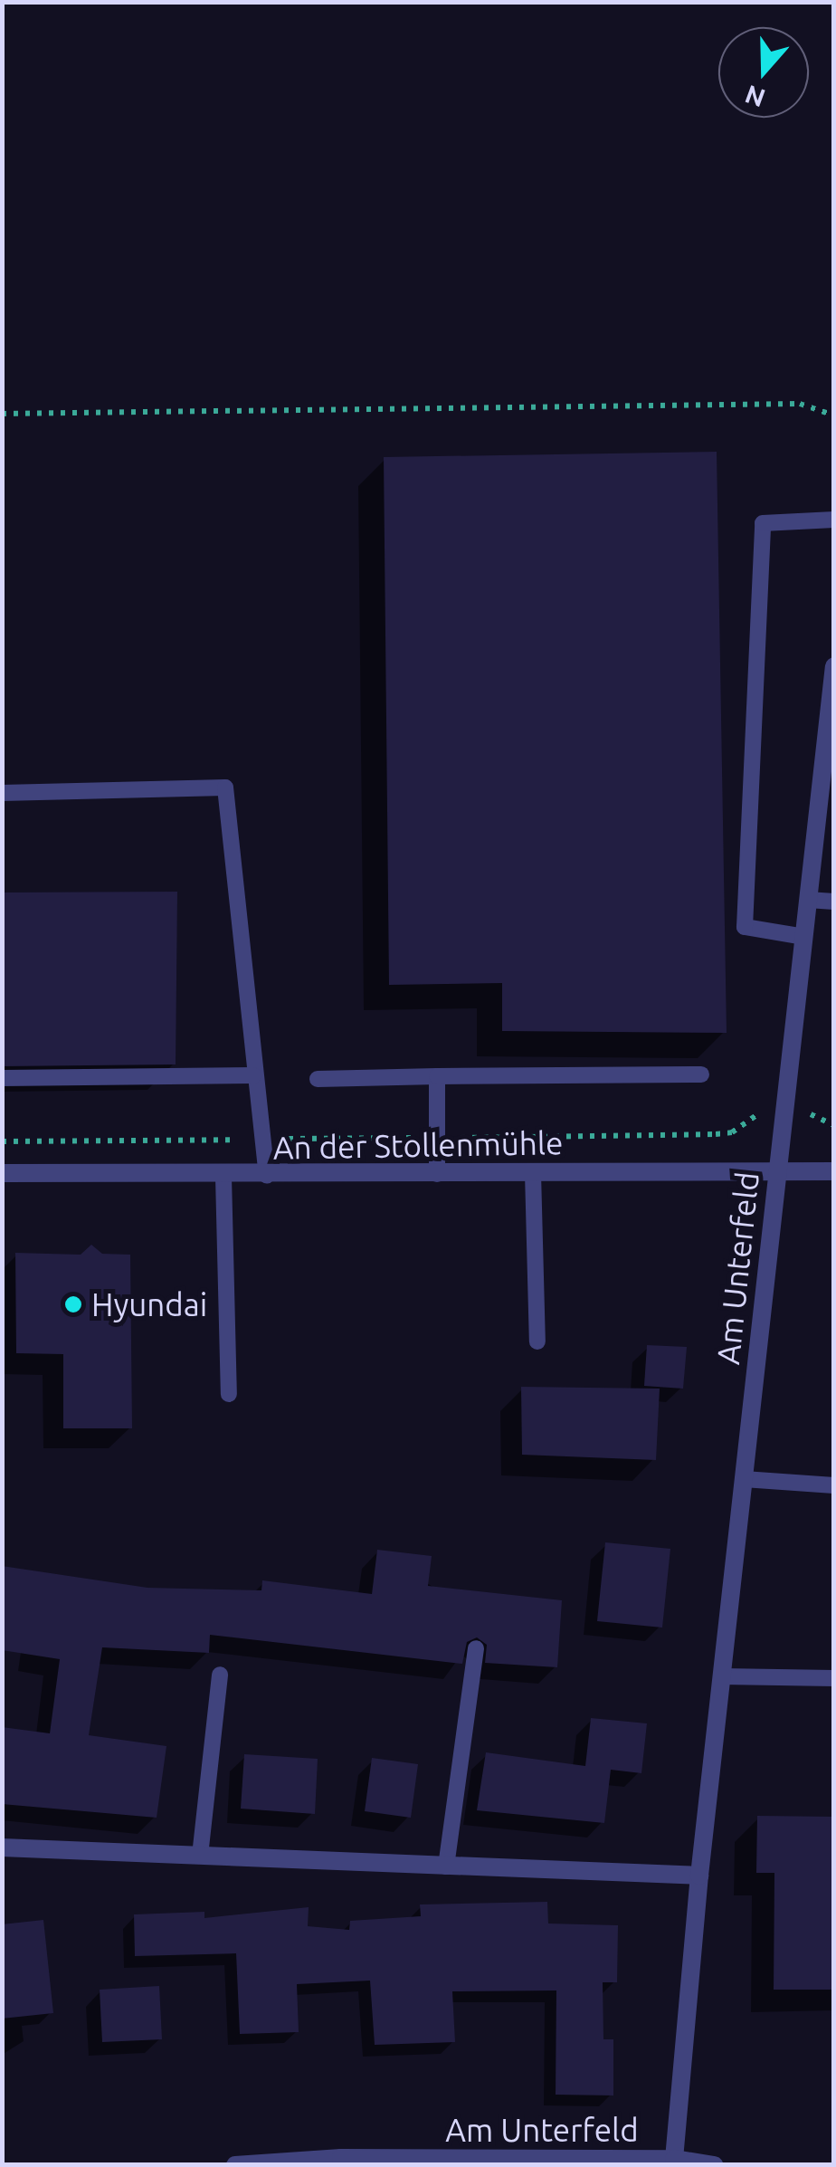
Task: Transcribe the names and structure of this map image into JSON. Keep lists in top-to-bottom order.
{
  "streets": {
    "street": ["An der Stollenmühle", "Am Unterfeld"]
  },
  "crossings": [
    ["An der Stollenmühle", "Am Unterfeld"]
  ],
  "places": ["Hyundai"],
  "north": "bottom"
}
